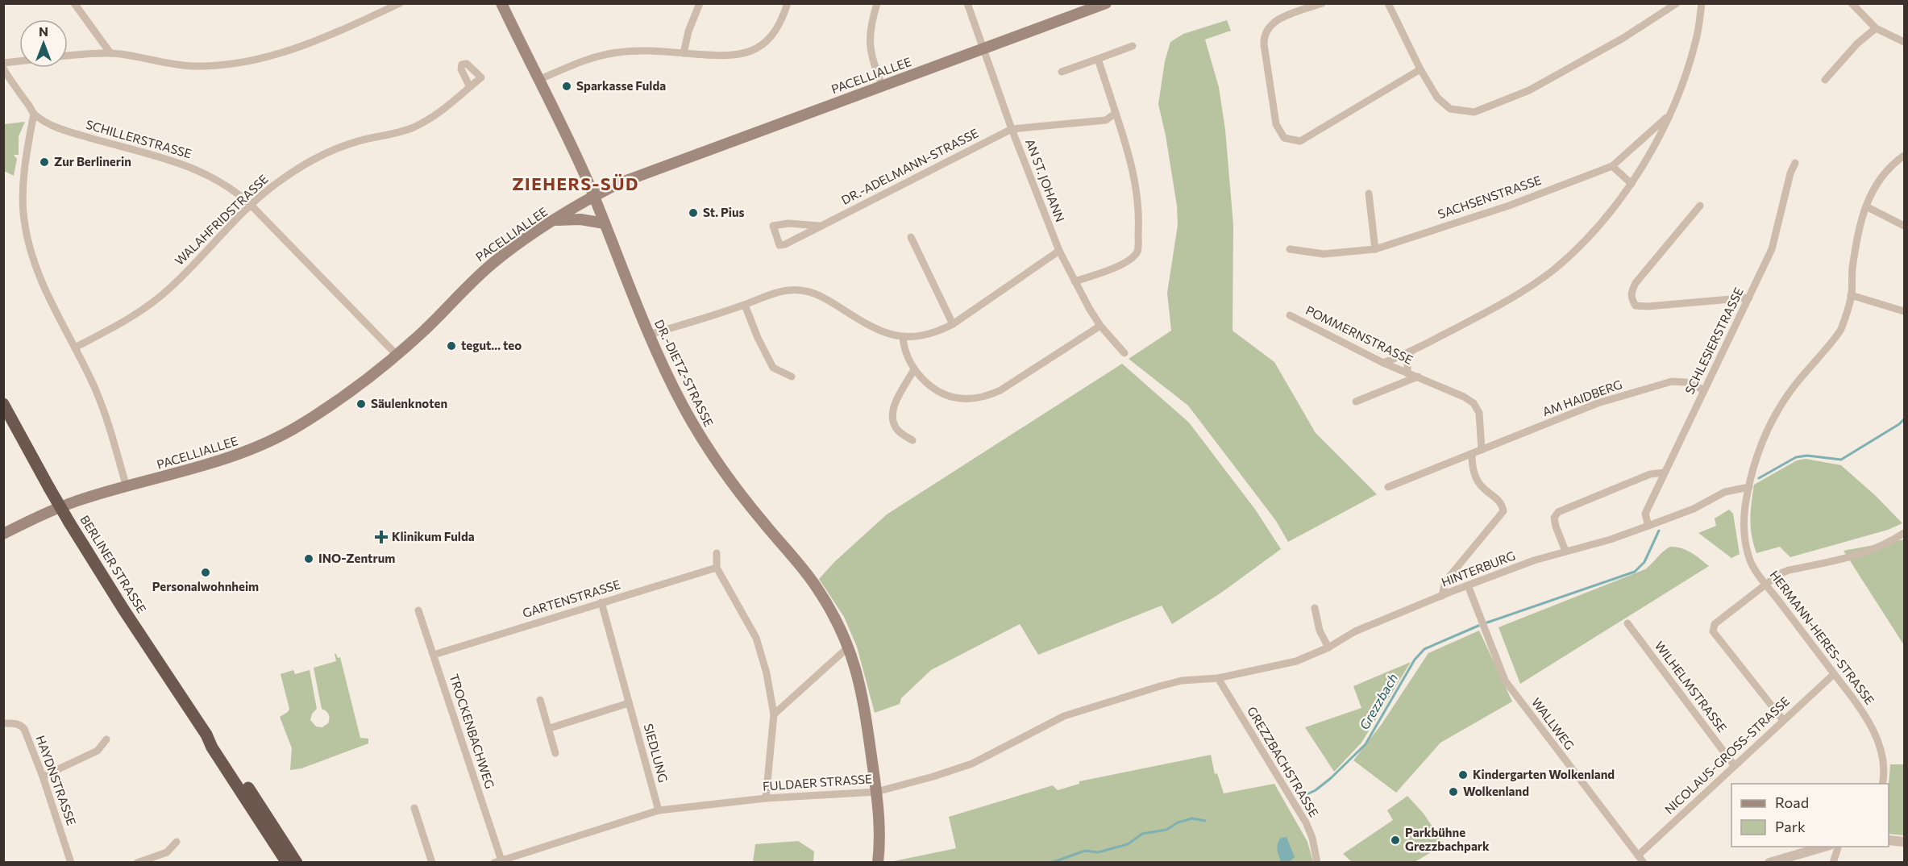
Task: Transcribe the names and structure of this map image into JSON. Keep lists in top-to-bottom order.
{
  "streets": {
    "highway": ["BERLINER STRASSE"],
    "main road": ["PACELLIALLEE", "DR.-DIETZ-STRASSE"],
    "street": [
      "SCHILLERSTRASSE",
      "DR.-ADELMANN-STRASSE",
      "AN ST. JOHANN",
      "SACHSENSTRASSE",
      "WALAHFRIDSTRASSE",
      "POMMERNSTRASSE",
      "SCHLESIERSTRASSE",
      "AM HAIDBERG",
      "HINTERBURG",
      "GARTENSTRASSE",
      "HERMANN-HERES-STRASSE",
      "WILHELMSTRASSE",
      "WALLWEG",
      "TROCKENBACHWEG",
      "SIEDLUNG",
      "NICOLAUS-GROSS-STRASSE",
      "GREZZBACHSTRASSE",
      "HAYDNSTRASSE",
      "FULDAER STRASSE"
    ]
  },
  "crossings": [
    ["PACELLIALLEE", "SCHILLERSTRASSE"],
    ["PACELLIALLEE", "AN ST. JOHANN"],
    ["PACELLIALLEE", "DR.-DIETZ-STRASSE"],
    ["SCHILLERSTRASSE", "WALAHFRIDSTRASSE"],
    ["DR.-ADELMANN-STRASSE", "AN ST. JOHANN"],
    ["POMMERNSTRASSE", "AM HAIDBERG"],
    ["SCHLESIERSTRASSE", "AM HAIDBERG"],
    ["SCHLESIERSTRASSE", "HINTERBURG"],
    ["DR.-DIETZ-STRASSE", "FULDAER STRASSE"],
    ["HINTERBURG", "HERMANN-HERES-STRASSE"],
    ["HINTERBURG", "WALLWEG"],
    ["HINTERBURG", "GREZZBACHSTRASSE"],
    ["HINTERBURG", "FULDAER STRASSE"],
    ["GARTENSTRASSE", "TROCKENBACHWEG"],
    ["GARTENSTRASSE", "SIEDLUNG"],
    ["HERMANN-HERES-STRASSE", "NICOLAUS-GROSS-STRASSE"],
    ["WILHELMSTRASSE", "NICOLAUS-GROSS-STRASSE"],
    ["WALLWEG", "NICOLAUS-GROSS-STRASSE"],
    ["TROCKENBACHWEG", "FULDAER STRASSE"],
    ["SIEDLUNG", "FULDAER STRASSE"],
    ["GREZZBACHSTRASSE", "FULDAER STRASSE"]
  ],
  "districts": ["ZIEHERS-SÜD"],
  "water": ["Grezzbach"],
  "places": {
    "other": [
      "Sparkasse Fulda",
      "Zur Berlinerin",
      "St. Pius",
      "tegut... teo",
      "Säulenknoten",
      "INO-Zentrum",
      "Personalwohnheim",
      "Kindergarten Wolkenland",
      "Wolkenland",
      "Parkbühne Grezzbachpark"
    ],
    "health": ["Klinikum Fulda"]
  },
  "legend": ["Road", "Park"],
  "north": "top"
}
